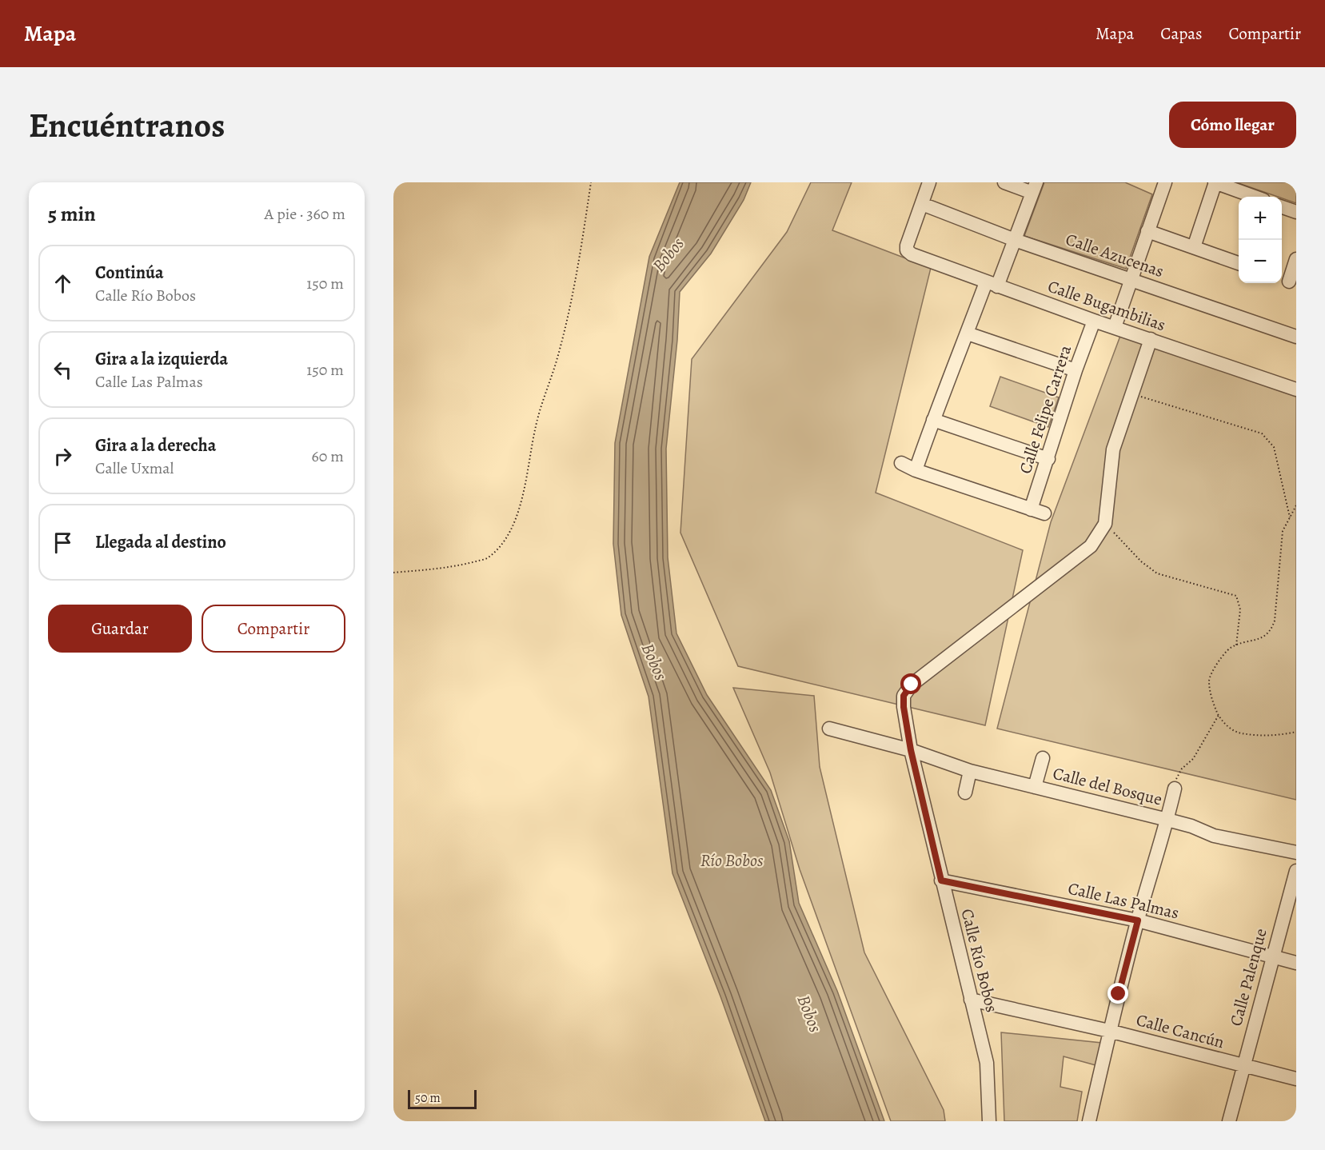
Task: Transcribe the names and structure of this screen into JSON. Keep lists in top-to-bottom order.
{
  "streets": {
    "street": [
      "Calle Azucenas",
      "Calle Bugambilias",
      "Calle Felipe Carrera",
      "Calle del Bosque",
      "Calle Las Palmas",
      "Calle Río Bobos",
      "Calle Palenque",
      "Calle Cancún"
    ]
  },
  "crossings": [
    ["Calle Azucenas", "Calle Bugambilias"],
    ["Calle Bugambilias", "Calle Felipe Carrera"],
    ["Calle del Bosque", "Calle Río Bobos"],
    ["Calle Las Palmas", "Calle Río Bobos"],
    ["Calle Las Palmas", "Calle Palenque"],
    ["Calle Río Bobos", "Calle Cancún"],
    ["Calle Palenque", "Calle Cancún"]
  ],
  "water": ["Bobos", "Río Bobos"],
  "scale_bar": "50 m",
  "page": {
    "header": "Mapa",
    "nav": ["Mapa", "Capas", "Compartir"],
    "buttons": [
      "Cómo llegar",
      ["Guardar", "Compartir"]
    ],
    "title": "Encuéntranos",
    "heading": ["5 min", "A pie · 360 m"],
    "map_buttons": ["+", "−"],
    "list": [
      ["Continúa", "Calle Río Bobos", "150 m"],
      ["Gira a la izquierda", "Calle Las Palmas", "150 m"],
      ["Gira a la derecha", "Calle Uxmal", "60 m"],
      "Llegada al destino"
    ],
    "scale": "50 m"
  }
}
